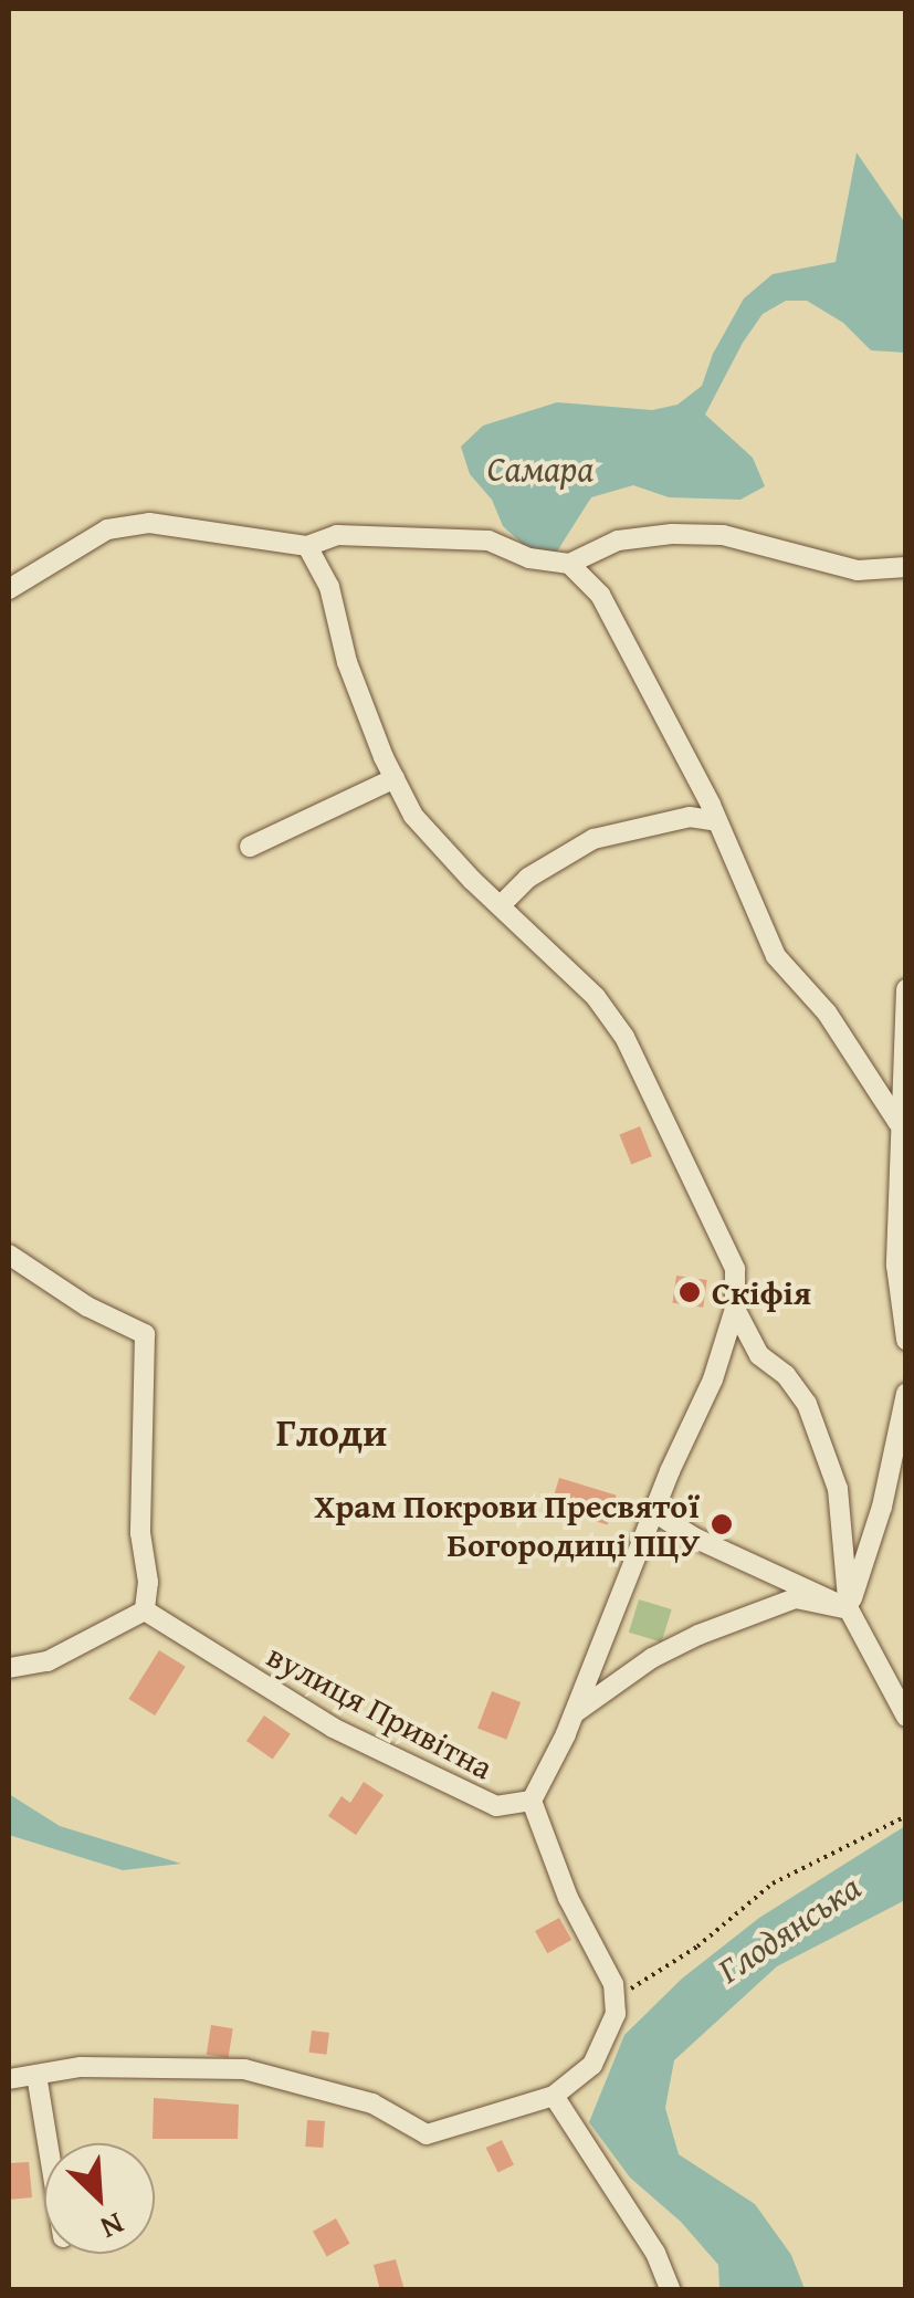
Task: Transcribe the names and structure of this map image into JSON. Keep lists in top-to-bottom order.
{
  "streets": {
    "street": ["вулиця Привітна"]
  },
  "districts": ["Глоди"],
  "water": ["Самара", "Глодянська"],
  "places": ["Скіфія", "Храм Покрови Пресвятої Богородиці ПЦУ"],
  "north": "bottom right"
}
